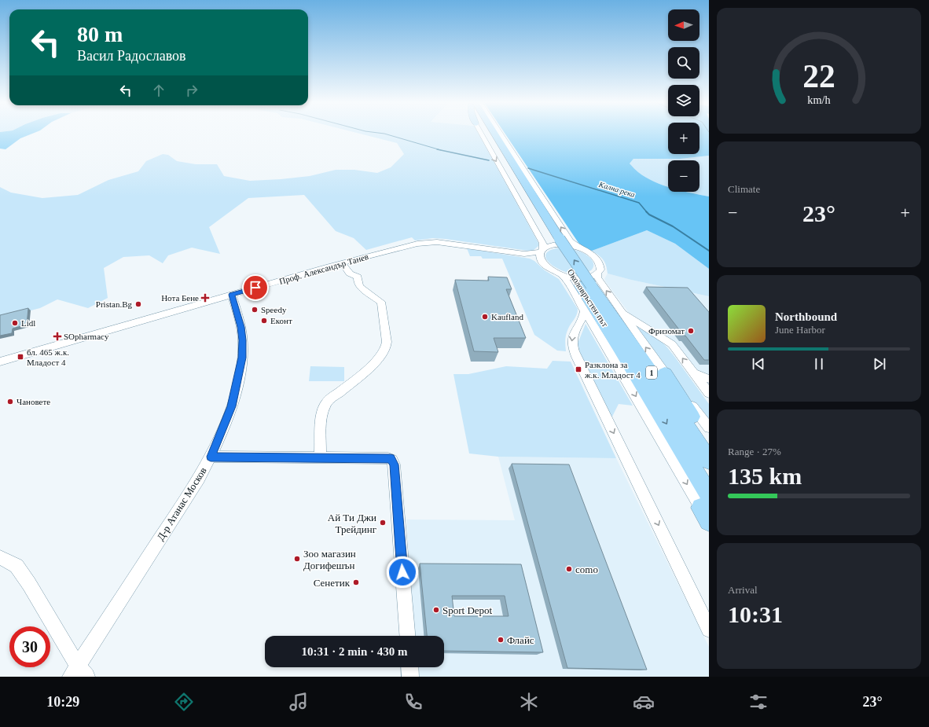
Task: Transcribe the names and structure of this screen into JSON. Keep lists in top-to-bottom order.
{
  "streets": {
    "highway": ["Околовръстен път", "1"],
    "street": ["Проф. Александър Танев", "Д-р Атанас Москов"]
  },
  "crossings": [
    ["Проф. Александър Танев", "Околовръстен път"],
    ["Проф. Александър Танев", "Д-р Атанас Москов"]
  ],
  "water": ["Кална река"],
  "places": {
    "health": ["Нота Бене", "SOpharmacy"],
    "other": [
      "Pristan.Bg",
      "Speedy",
      "Kaufland",
      "Еконт",
      "Lidl",
      "Фризомат",
      "Чановете",
      "Ай Ти Джи Трейдинг",
      "Зоо магазин Догифешън",
      "como",
      "Сенетик",
      "Sport Depot",
      "Флайс"
    ],
    "transit": ["бл. 465 ж.к. Младост 4", "Разклона за ж.к. Младост 4"]
  },
  "north": "left",
  "page": {
    "map_buttons": ["+", "−"],
    "turn": ["80 m", "Васил Радославов"],
    "tile": [
      "Climate",
      ["Range · 27%", "135 km"],
      ["Arrival", "10:31"]
    ],
    "heat": ["−", "23°", "+"],
    "song": ["Northbound", "June Harbor"],
    "limit": "30",
    "trip": "10:31 · 2 min · 430 m",
    "tabs": ["10:29", "23°"],
    "gauge": ["22", "km/h"]
  }
}
